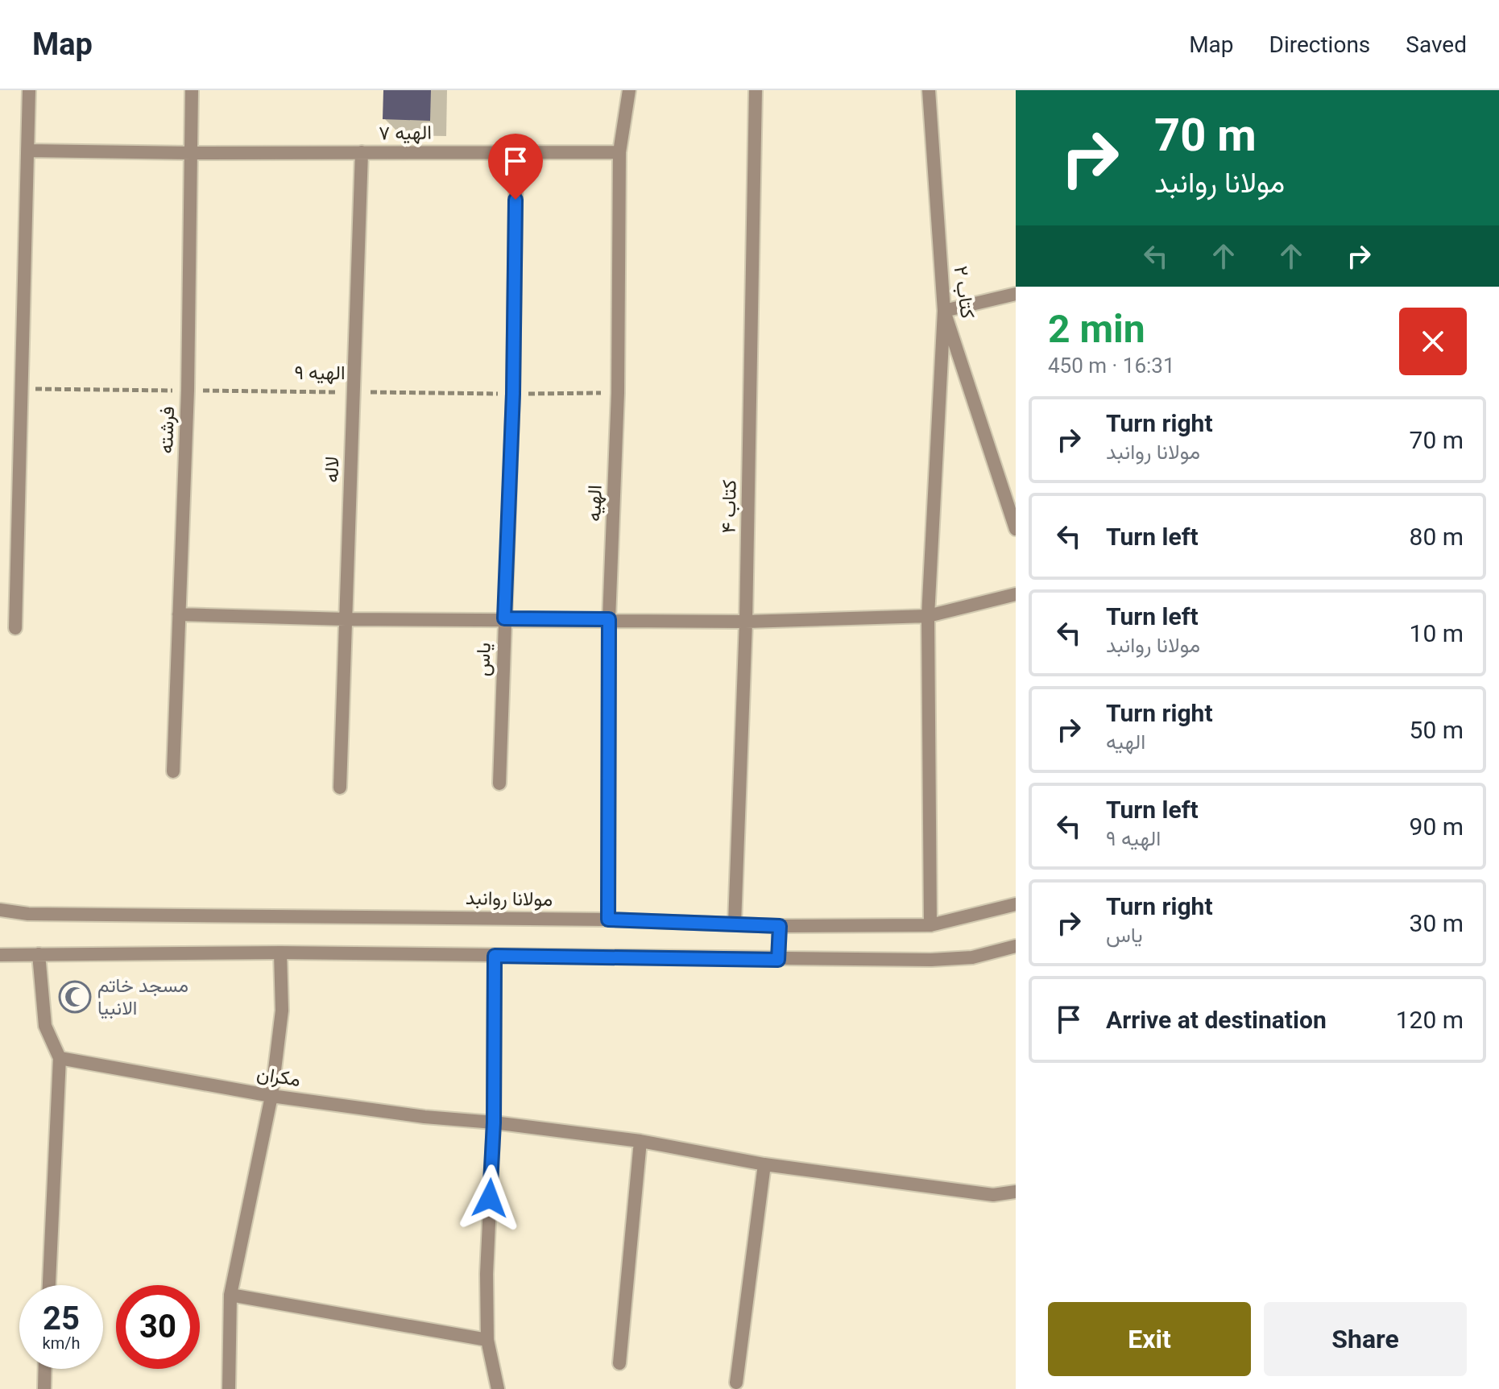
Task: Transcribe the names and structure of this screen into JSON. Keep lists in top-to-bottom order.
{
  "streets": {
    "street": [
      "الهیه ۷",
      "کتاب ۲",
      "فرشته",
      "لاله",
      "الهیه",
      "کتاب ۴",
      "یاس",
      "مولانا روانبد",
      "مکران"
    ],
    "path": ["الهیه ۹"]
  },
  "crossings": [
    ["الهیه ۷", "فرشته"],
    ["الهیه ۷", "لاله"],
    ["الهیه ۷", "الهیه"],
    ["الهیه ۷", "یاس"],
    ["الهیه ۹", "فرشته"],
    ["الهیه ۹", "لاله"],
    ["الهیه ۹", "الهیه"],
    ["الهیه ۹", "یاس"],
    ["الهیه", "مولانا روانبد"],
    ["کتاب ۴", "مولانا روانبد"]
  ],
  "places": {
    "mosque": ["مسجد خاتم الانبیا"]
  },
  "page": {
    "header": "Map",
    "nav": ["Map", "Directions", "Saved"],
    "turn": ["70 m", "مولانا روانبد"],
    "heading": ["2 min", "450 m · 16:31"],
    "list": [
      {
        "name": "Turn right",
        "note": "مولانا روانبد",
        "value": "70 m"
      },
      {
        "name": "Turn left",
        "value": "80 m"
      },
      {
        "name": "Turn left",
        "note": "مولانا روانبد",
        "value": "10 m"
      },
      {
        "name": "Turn right",
        "note": "الهیه",
        "value": "50 m"
      },
      {
        "name": "Turn left",
        "note": "الهیه ۹",
        "value": "90 m"
      },
      {
        "name": "Turn right",
        "note": "یاس",
        "value": "30 m"
      },
      {
        "name": "Arrive at destination",
        "value": "120 m"
      }
    ],
    "speed": "25 km/h",
    "limit": "30",
    "buttons": ["Exit", "Share"]
  }
}
